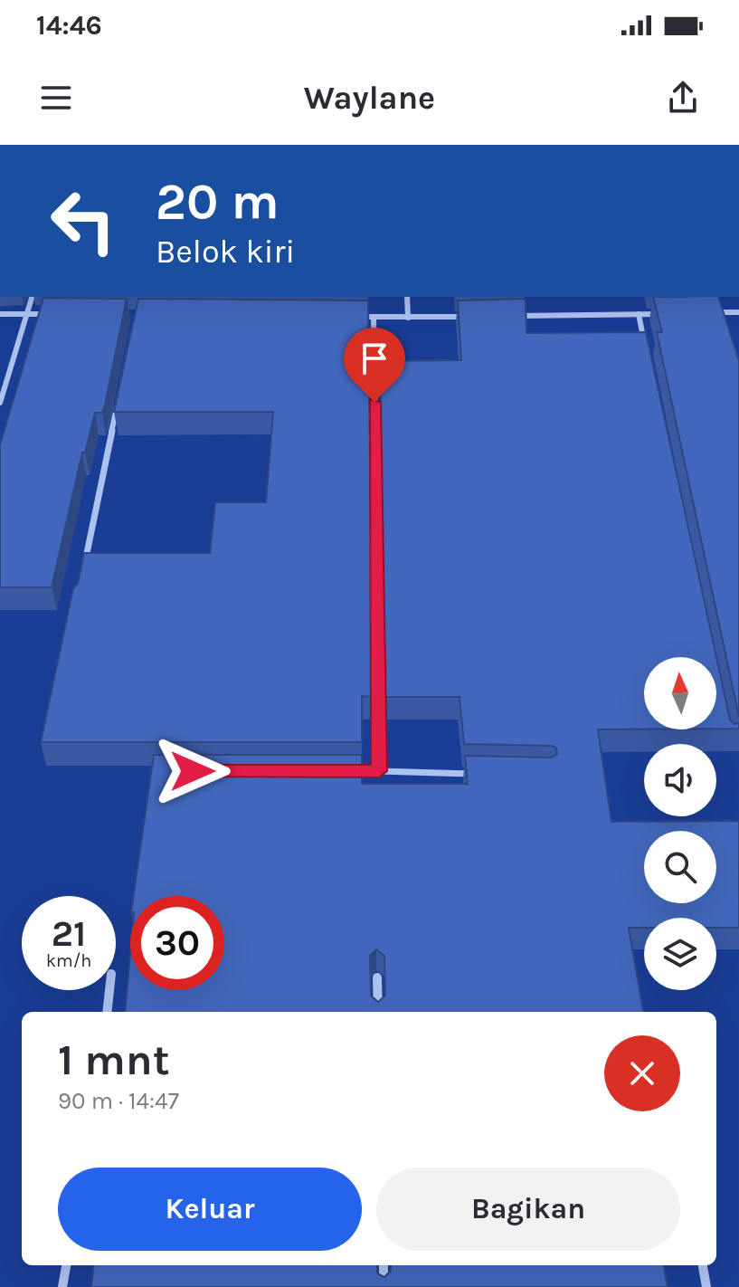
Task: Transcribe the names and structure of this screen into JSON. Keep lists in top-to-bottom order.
{
  "north": "top",
  "page": {
    "status": "14:46",
    "header": "Waylane",
    "turn": ["20 m", "Belok kiri"],
    "speed": "21 km/h",
    "limit": "30",
    "heading": ["1 mnt", "90 m · 14:47"],
    "buttons": ["Keluar", "Bagikan"]
  }
}
